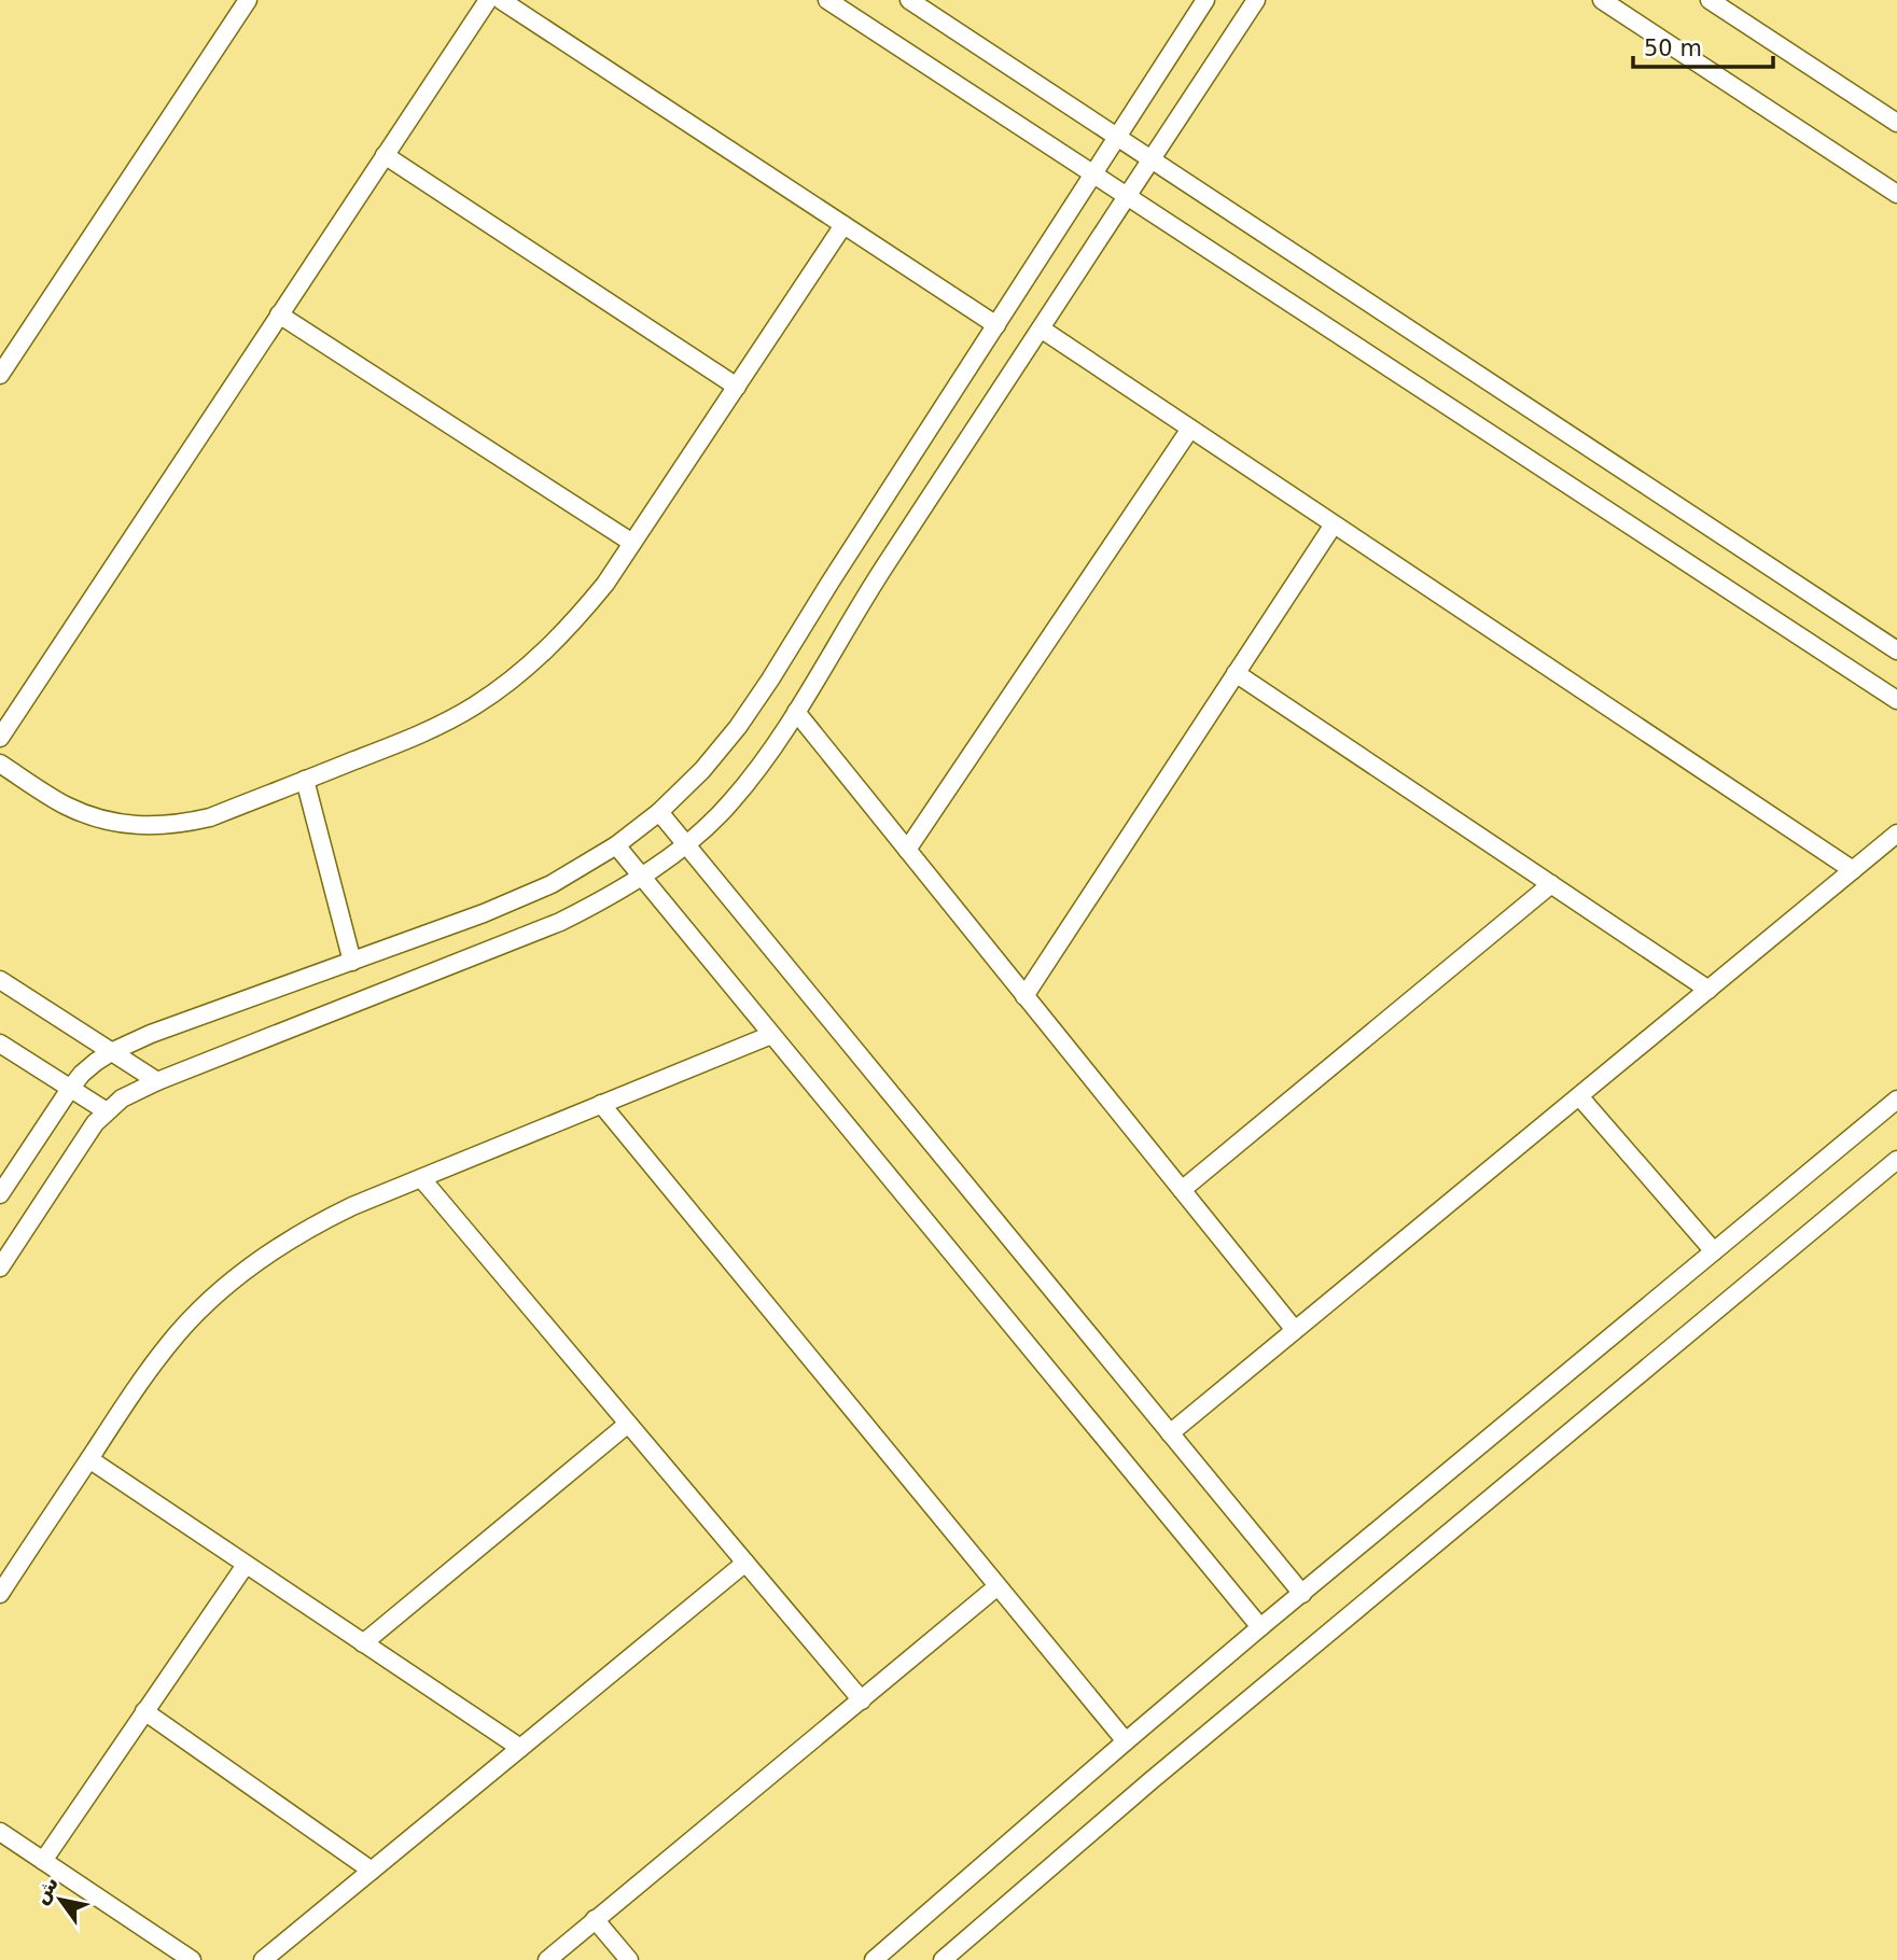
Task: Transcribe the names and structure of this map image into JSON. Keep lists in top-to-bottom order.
{
  "scale_bar": "50 m",
  "north": "top left"
}
